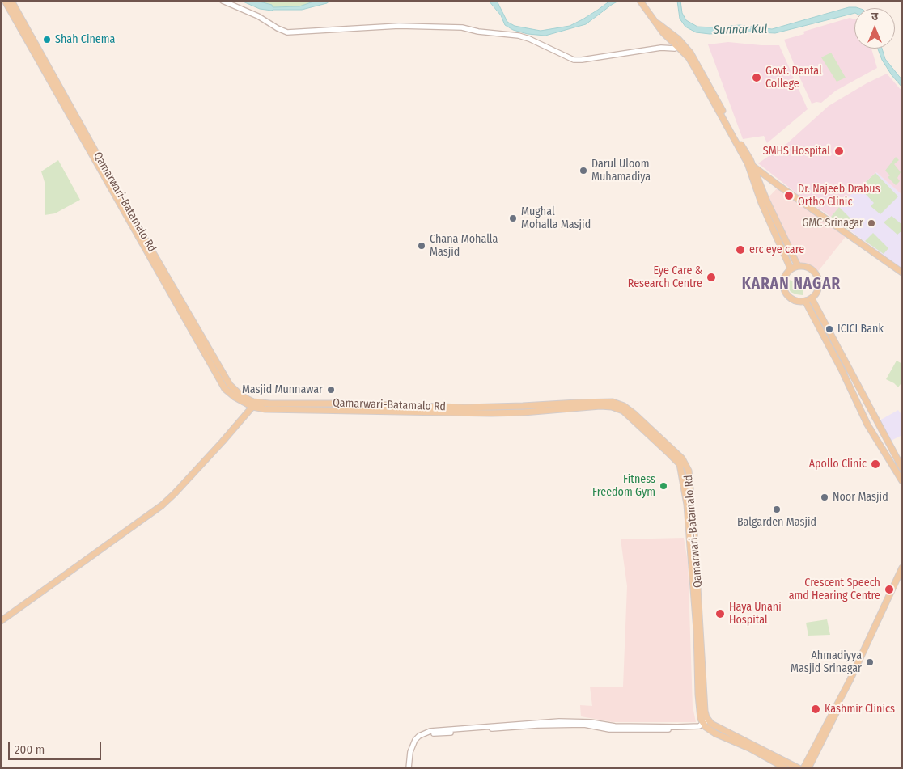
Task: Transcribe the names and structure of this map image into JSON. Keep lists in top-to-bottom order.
{
  "streets": {
    "main road": ["Qamarwari-Batamalo Rd"]
  },
  "districts": ["KARAN NAGAR"],
  "water": ["Sunnar Kul"],
  "places": [
    "Shah Cinema",
    "Govt. Dental College",
    "SMHS Hospital",
    "Darul Uloom Muhamadiya",
    "Dr. Najeeb Drabus Ortho Clinic",
    "Mughal Mohalla Masjid",
    "GMC Srinagar",
    "Chana Mohalla Masjid",
    "erc eye care",
    "Eye Care & Research Centre",
    "ICICI Bank",
    "Masjid Munnawar",
    "Apollo Clinic",
    "Fitness Freedom Gym",
    "Noor Masjid",
    "Balgarden Masjid",
    "Crescent Speech amd Hearing Centre",
    "Haya Unani Hospital",
    "Ahmadiyya Masjid Srinagar",
    "Kashmir Clinics"
  ],
  "scale_bar": "200 m",
  "north": "top"
}
